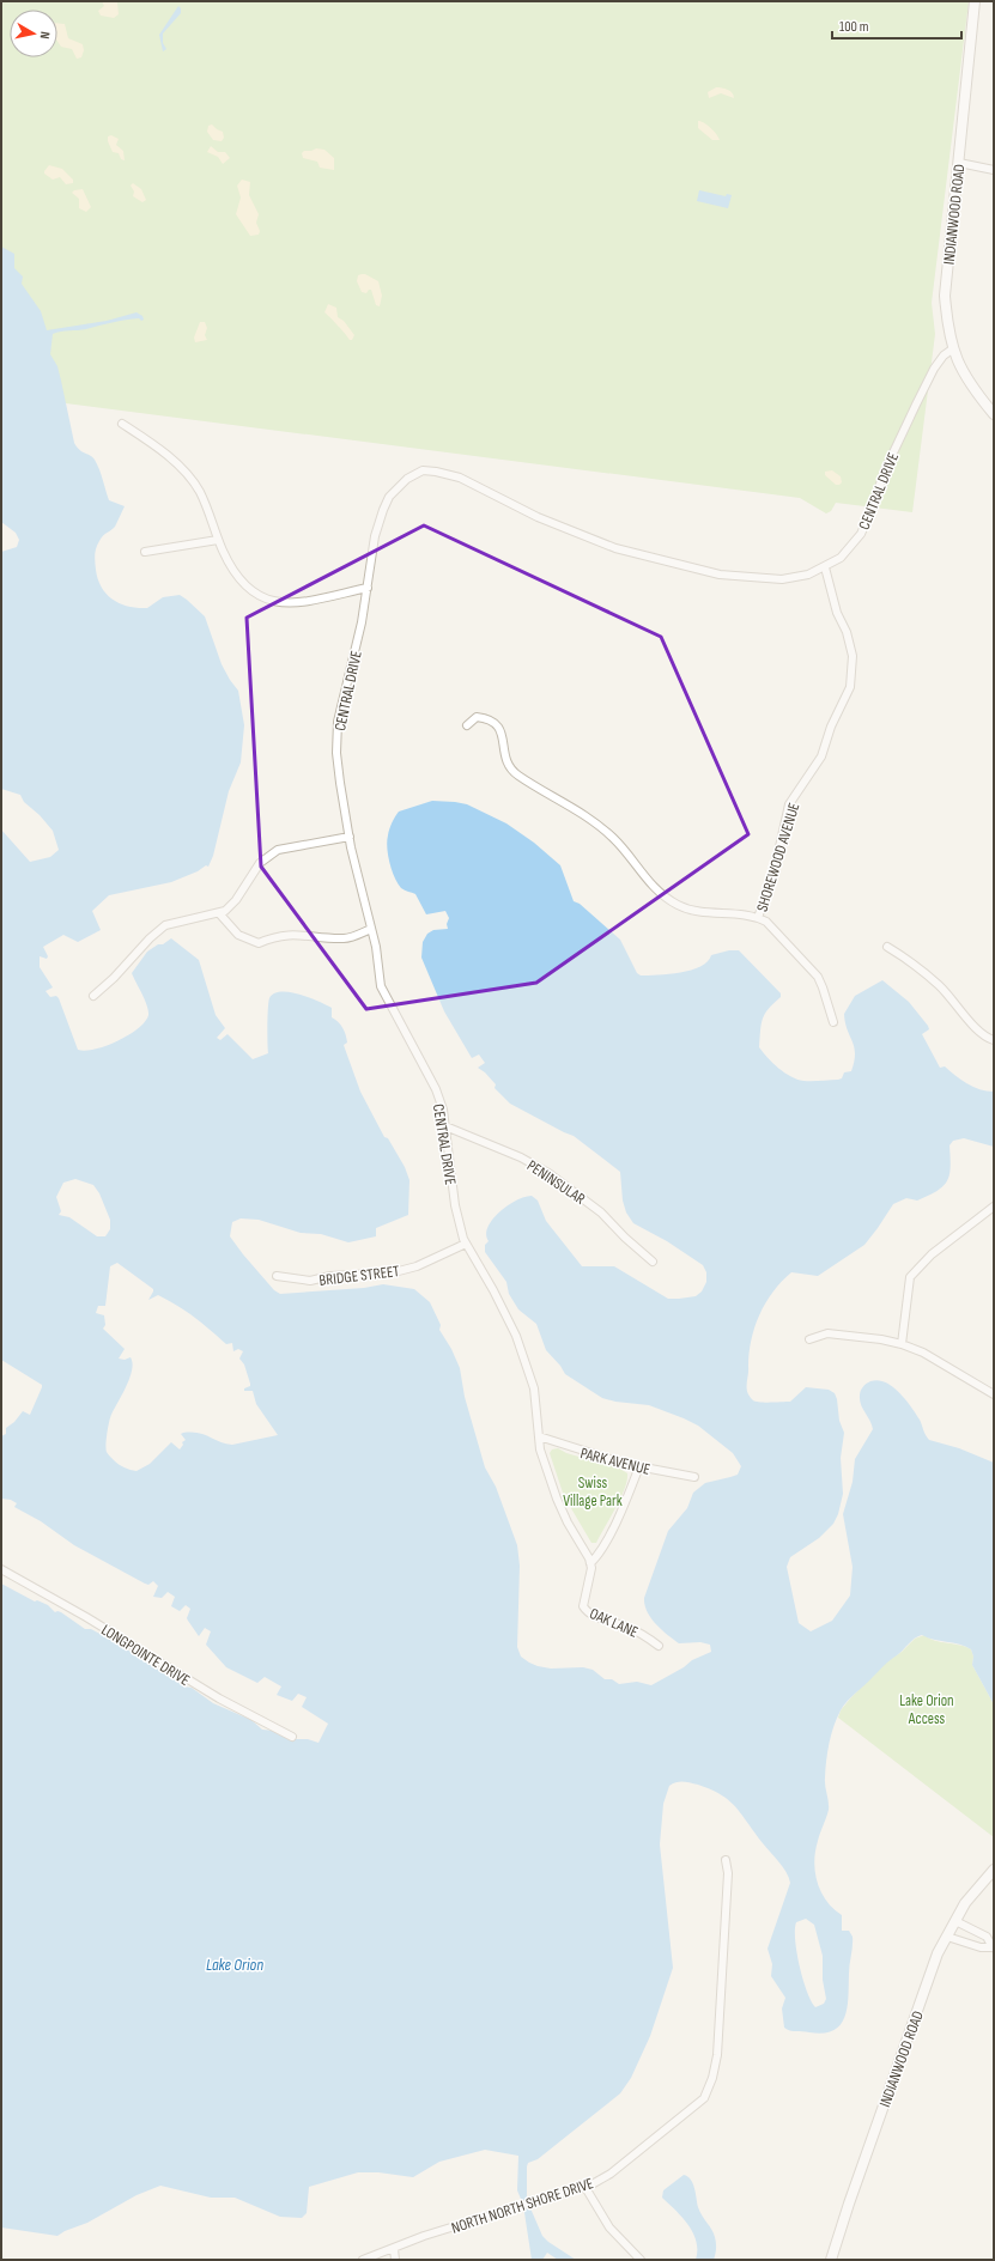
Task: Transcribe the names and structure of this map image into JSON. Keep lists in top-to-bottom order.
{
  "streets": {
    "street": [
      "INDIANWOOD ROAD",
      "CENTRAL DRIVE",
      "SHOREWOOD AVENUE",
      "PENINSULAR",
      "BRIDGE STREET",
      "PARK AVENUE",
      "OAK LANE",
      "LONGPOINTE DRIVE",
      "NORTH NORTH SHORE DRIVE"
    ]
  },
  "crossings": [
    ["INDIANWOOD ROAD", "CENTRAL DRIVE"],
    ["CENTRAL DRIVE", "SHOREWOOD AVENUE"],
    ["CENTRAL DRIVE", "PENINSULAR"],
    ["CENTRAL DRIVE", "BRIDGE STREET"],
    ["CENTRAL DRIVE", "PARK AVENUE"],
    ["CENTRAL DRIVE", "OAK LANE"]
  ],
  "water": ["Lake Orion"],
  "parks": ["Swiss Village Park", "Lake Orion Access"],
  "scale_bar": "100 m",
  "north": "right"
}
